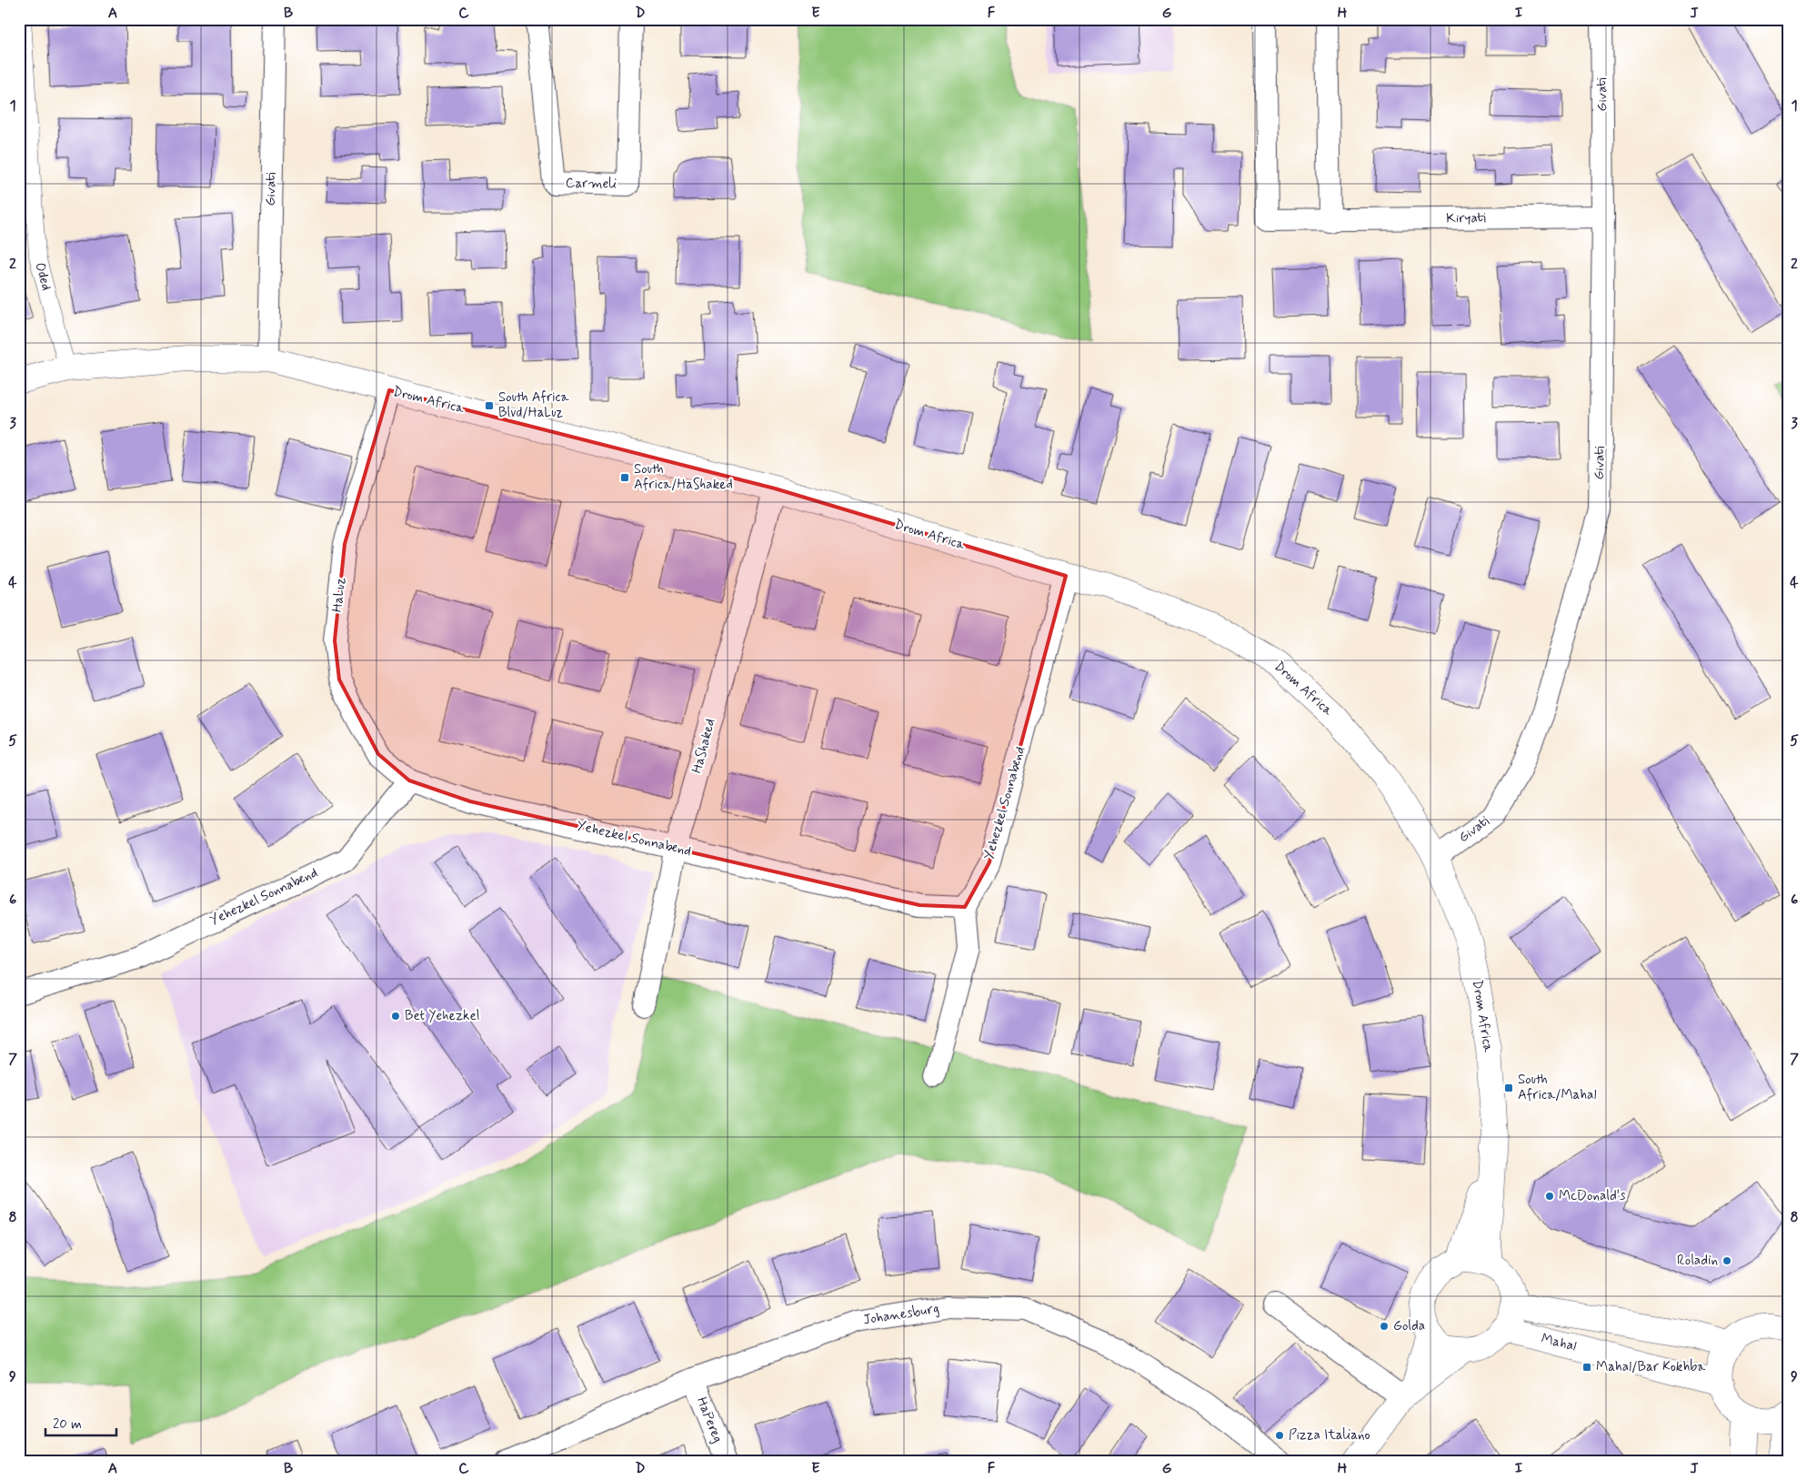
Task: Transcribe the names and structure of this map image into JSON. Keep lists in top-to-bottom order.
{
  "streets": {
    "street": [
      "Givati",
      "Carmeli",
      "Kiryati",
      "Oded",
      "Drom Africa",
      "HaLuz",
      "HaShaked",
      "Yehezkel Sonnabend",
      "Johanesburg",
      "Mahal",
      "HaPereg"
    ]
  },
  "crossings": [
    ["Givati", "Kiryati"],
    ["Givati", "Drom Africa"],
    ["Oded", "Drom Africa"],
    ["Drom Africa", "HaLuz"],
    ["Drom Africa", "HaShaked"],
    ["Drom Africa", "Yehezkel Sonnabend"],
    ["Drom Africa", "Mahal"],
    ["HaLuz", "Yehezkel Sonnabend"],
    ["HaShaked", "Yehezkel Sonnabend"],
    ["Johanesburg", "HaPereg"]
  ],
  "places": {
    "transit": [
      "South Africa Blvd/HaLuz",
      "South Africa/HaShaked",
      "South Africa/Mahal",
      "Mahal/Bar Kokhba"
    ],
    "other": [
      "Bet Yehezkel",
      "McDonald's",
      "Roladin",
      "Golda",
      "Pizza Italiano"
    ]
  },
  "scale_bar": "20 m",
  "grid": {
    "columns": [
      "A",
      "B",
      "C",
      "D",
      "E",
      "F",
      "G",
      "H",
      "I",
      "J"
    ],
    "rows": [
      "1",
      "2",
      "3",
      "4",
      "5",
      "6",
      "7",
      "8",
      "9"
    ]
  }
}
